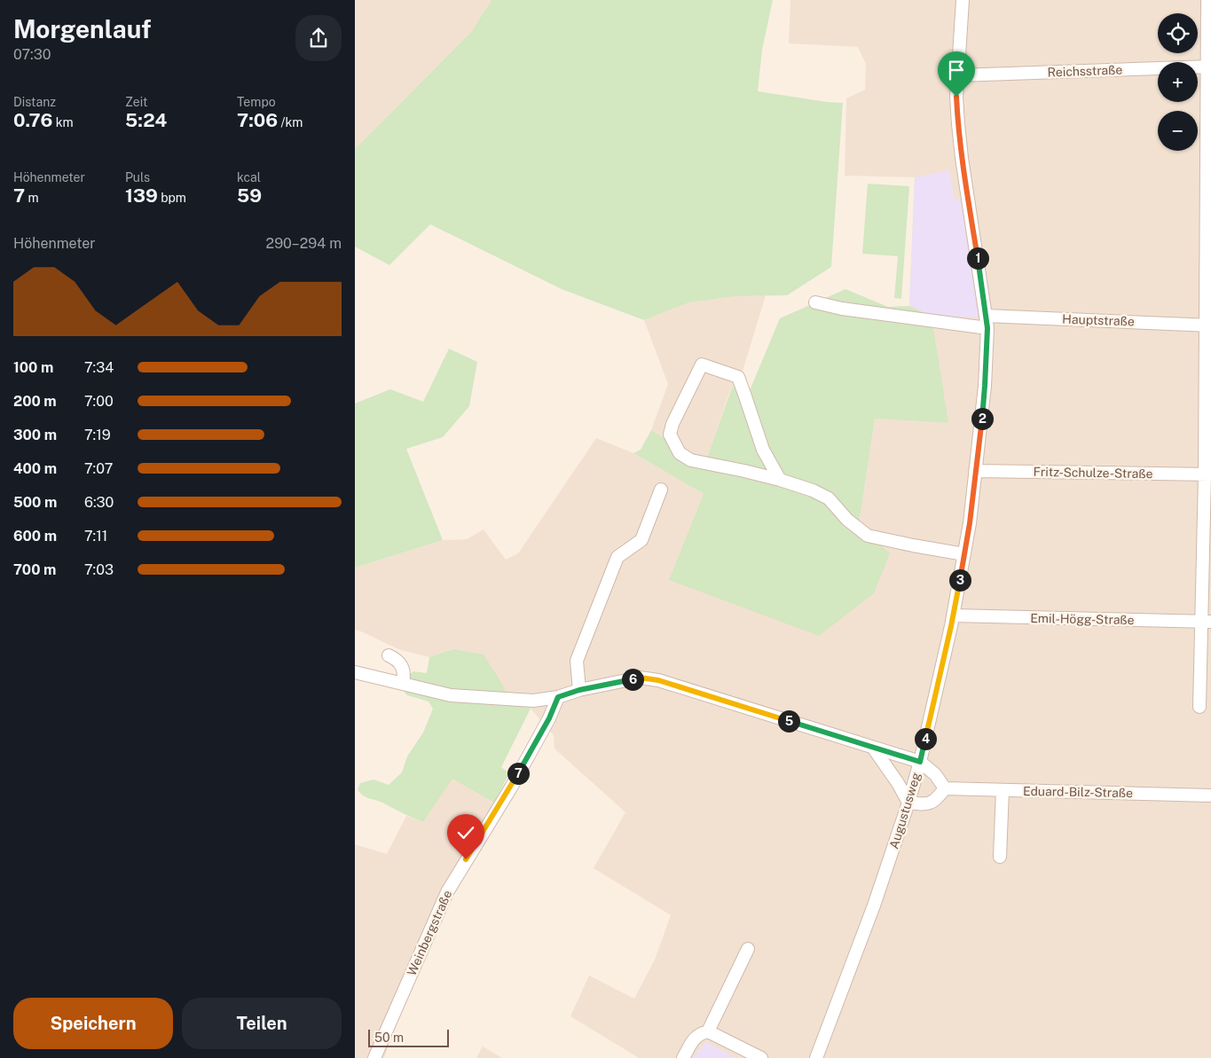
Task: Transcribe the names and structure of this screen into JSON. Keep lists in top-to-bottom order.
{
  "streets": {
    "street": [
      "Reichsstraße",
      "Hauptstraße",
      "Fritz-Schulze-Straße",
      "Emil-Högg-Straße",
      "Eduard-Bilz-Straße",
      "Augustusweg",
      "Weinbergstraße"
    ]
  },
  "crossings": [
    ["Reichsstraße", "Augustusweg"],
    ["Hauptstraße", "Augustusweg"],
    ["Fritz-Schulze-Straße", "Augustusweg"],
    ["Emil-Högg-Straße", "Augustusweg"]
  ],
  "scale_bar": "50 m",
  "page": {
    "heading": ["Morgenlauf", "07:30"],
    "map_buttons": ["+", "−"],
    "stats": [
      ["Distanz", "0.76 km"],
      ["Zeit", "5:24"],
      ["Tempo", "7:06 /km"],
      ["Höhenmeter", "7 m"],
      ["Puls", "139 bpm"],
      ["kcal", "59"]
    ],
    "chart": ["Höhenmeter", "290–294 m"],
    "pins": [
      "1",
      "2",
      "3",
      "6",
      "5",
      "4",
      "7"
    ],
    "list": [
      {
        "name": "100 m",
        "note": "7:34"
      },
      {
        "name": "200 m",
        "note": "7:00"
      },
      {
        "name": "300 m",
        "note": "7:19"
      },
      {
        "name": "400 m",
        "note": "7:07"
      },
      {
        "name": "500 m",
        "note": "6:30"
      },
      {
        "name": "600 m",
        "note": "7:11"
      },
      {
        "name": "700 m",
        "note": "7:03"
      }
    ],
    "buttons": ["Speichern", "Teilen"],
    "scale": "50 m"
  }
}
